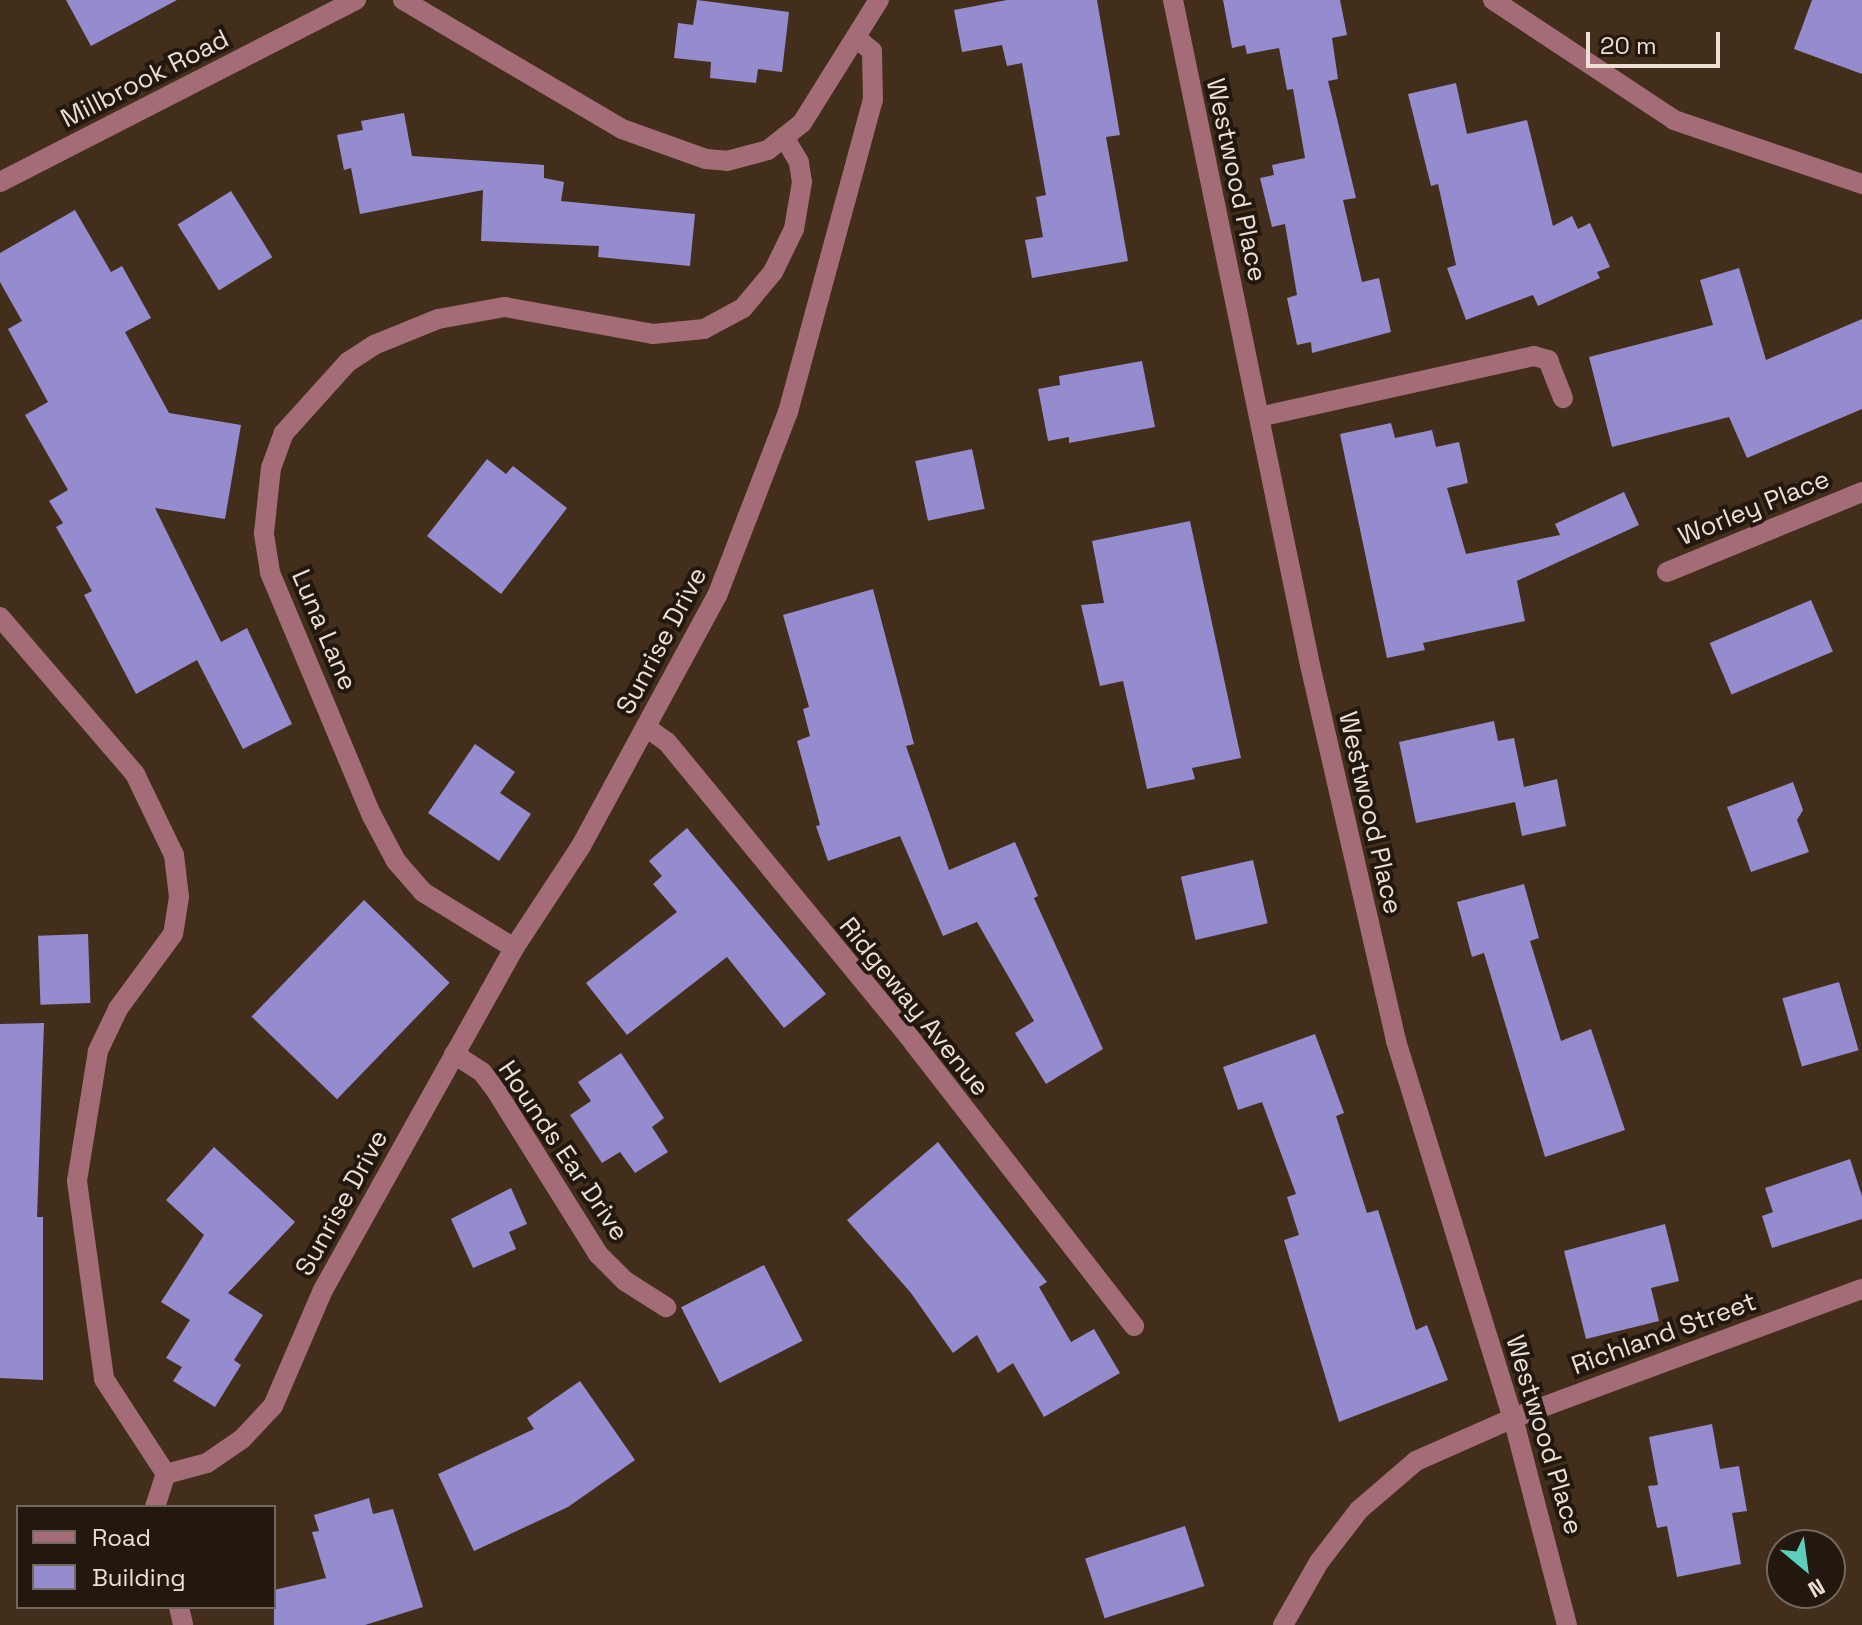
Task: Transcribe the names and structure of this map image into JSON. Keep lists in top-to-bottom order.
{
  "streets": {
    "street": [
      "Millbrook Road",
      "Westwood Place",
      "Worley Place",
      "Luna Lane",
      "Sunrise Drive",
      "Ridgeway Avenue",
      "Hounds Ear Drive",
      "Richland Street"
    ]
  },
  "crossings": [
    ["Westwood Place", "Richland Street"],
    ["Luna Lane", "Sunrise Drive"],
    ["Sunrise Drive", "Ridgeway Avenue"],
    ["Sunrise Drive", "Hounds Ear Drive"]
  ],
  "legend": ["Road", "Building"],
  "scale_bar": "20 m",
  "north": "bottom right"
}
